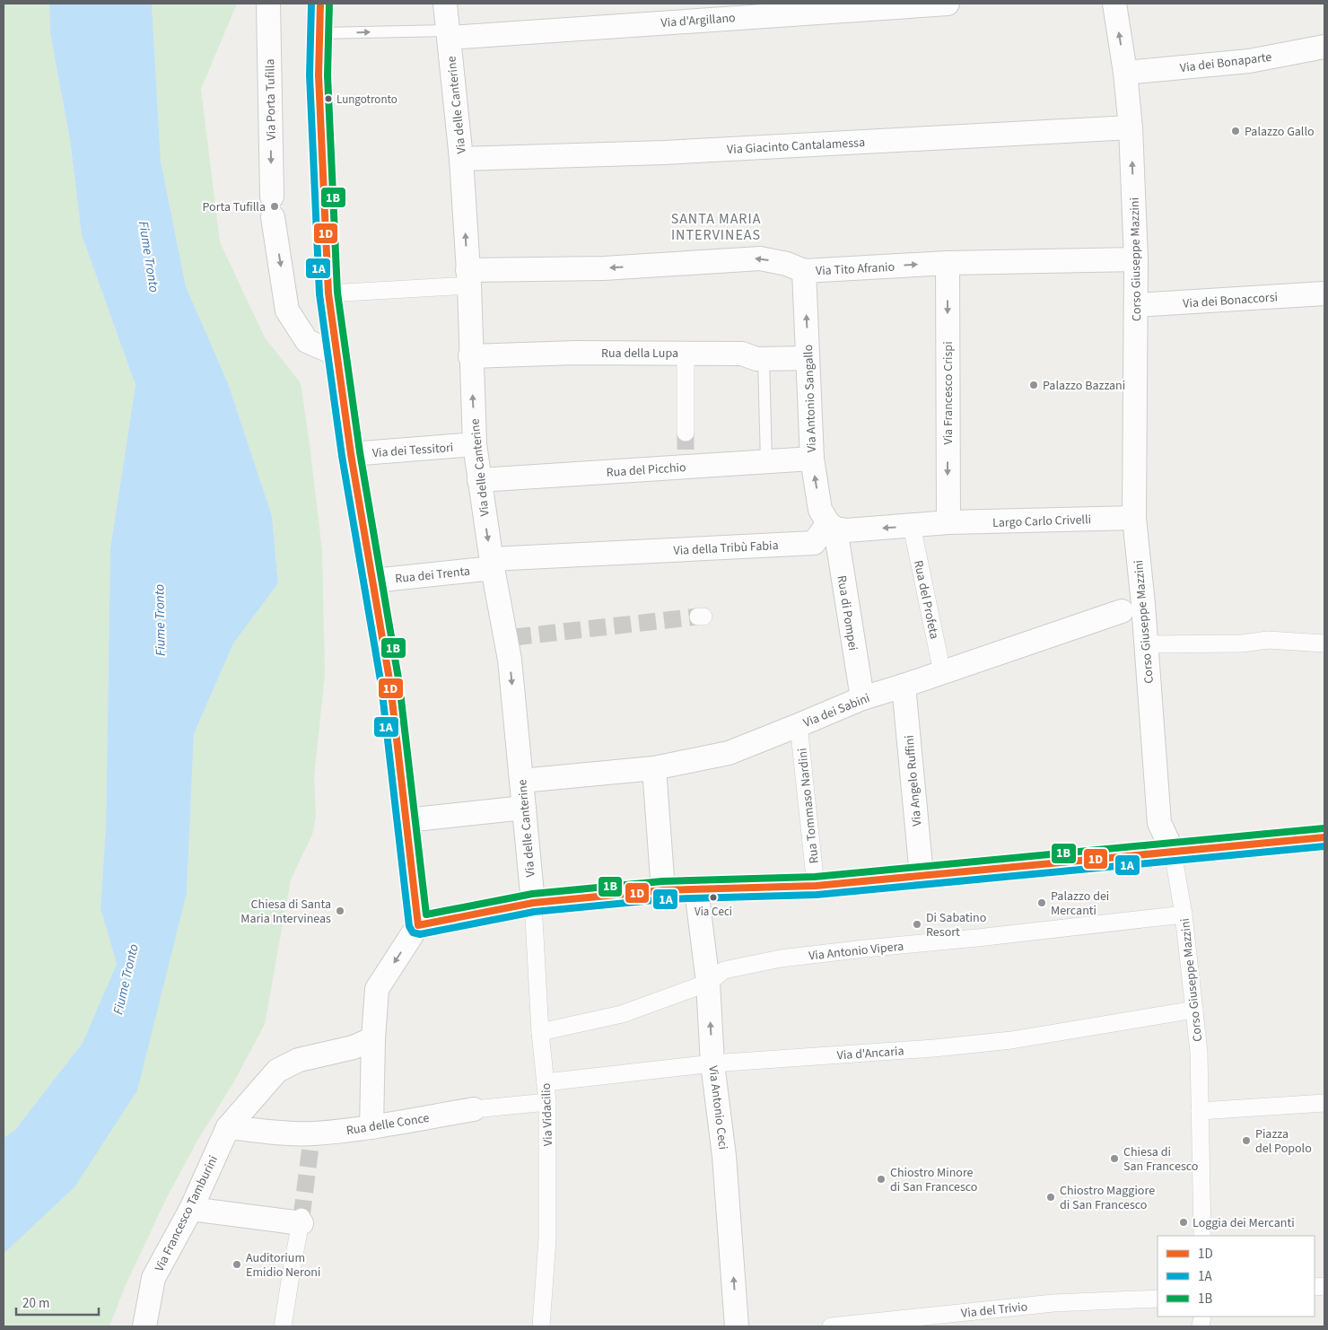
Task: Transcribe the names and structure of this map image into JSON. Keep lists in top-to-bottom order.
{
  "streets": {
    "street": [
      "Via d'Argillano",
      "Via dei Bonaparte",
      "Via Porta Tufilla",
      "Via delle Canterine",
      "Via Giacinto Cantalamessa",
      "Corso Giuseppe Mazzini",
      "Via Tito Afranio",
      "Via dei Bonaccorsi",
      "Rua della Lupa",
      "Via Francesco Crispi",
      "Via Antonio Sangallo",
      "Via dei Tessitori",
      "Rua del Picchio",
      "Largo Carlo Crivelli",
      "Via della Tribù Fabia",
      "Rua dei Trenta",
      "Rua del Profeta",
      "Rua di Pompei",
      "Via dei Sabini",
      "Via Angelo Ruffini",
      "Rua Tommaso Nardini",
      "Via Antonio Vipera",
      "Via d'Ancaria",
      "Via Antonio Ceci",
      "Via Vidacilio",
      "Rua delle Conce",
      "Via Francesco Tamburini",
      "Via del Trivio"
    ]
  },
  "crossings": [
    ["Via d'Argillano", "Via delle Canterine"],
    ["Via dei Bonaparte", "Corso Giuseppe Mazzini"],
    ["Via delle Canterine", "Via Giacinto Cantalamessa"],
    ["Via delle Canterine", "Via Tito Afranio"],
    ["Via delle Canterine", "Rua della Lupa"],
    ["Via delle Canterine", "Via dei Tessitori"],
    ["Via delle Canterine", "Rua del Picchio"],
    ["Via delle Canterine", "Via della Tribù Fabia"],
    ["Via delle Canterine", "Rua dei Trenta"],
    ["Via delle Canterine", "Via dei Sabini"],
    ["Via delle Canterine", "Via Vidacilio"],
    ["Via Giacinto Cantalamessa", "Corso Giuseppe Mazzini"],
    ["Corso Giuseppe Mazzini", "Via Tito Afranio"],
    ["Corso Giuseppe Mazzini", "Via dei Bonaccorsi"],
    ["Corso Giuseppe Mazzini", "Largo Carlo Crivelli"],
    ["Corso Giuseppe Mazzini", "Via dei Sabini"],
    ["Corso Giuseppe Mazzini", "Via Antonio Vipera"],
    ["Corso Giuseppe Mazzini", "Via d'Ancaria"],
    ["Via Tito Afranio", "Via Francesco Crispi"],
    ["Via Tito Afranio", "Via Antonio Sangallo"],
    ["Rua della Lupa", "Via Antonio Sangallo"],
    ["Via Francesco Crispi", "Largo Carlo Crivelli"],
    ["Via Antonio Sangallo", "Rua del Picchio"],
    ["Via Antonio Sangallo", "Via della Tribù Fabia"],
    ["Via Antonio Sangallo", "Rua di Pompei"],
    ["Via della Tribù Fabia", "Rua dei Trenta"],
    ["Via della Tribù Fabia", "Rua di Pompei"],
    ["Rua del Profeta", "Via dei Sabini"],
    ["Rua di Pompei", "Via dei Sabini"],
    ["Via dei Sabini", "Via Angelo Ruffini"],
    ["Via dei Sabini", "Rua Tommaso Nardini"],
    ["Via Antonio Vipera", "Via Antonio Ceci"],
    ["Via Antonio Vipera", "Via Vidacilio"],
    ["Via d'Ancaria", "Via Antonio Ceci"],
    ["Via d'Ancaria", "Via Vidacilio"],
    ["Via Vidacilio", "Rua delle Conce"],
    ["Rua delle Conce", "Via Francesco Tamburini"]
  ],
  "one_way": ["Via Francesco Crispi", "Via Antonio Sangallo", "Via Antonio Ceci"],
  "districts": ["SANTA MARIA INTERVINEAS"],
  "water": ["Fiume Tronto"],
  "places": [
    "Lungotronto",
    "Palazzo Gallo",
    "Porta Tufilla",
    "Palazzo Bazzani",
    "Via Ceci",
    "Palazzo dei Mercanti",
    "Chiesa di Santa Maria Intervineas",
    "Di Sabatino Resort",
    "Piazza del Popolo",
    "Chiesa di San Francesco",
    "Chiostro Minore di San Francesco",
    "Chiostro Maggiore di San Francesco",
    "Loggia dei Mercanti",
    "Auditorium Emidio Neroni"
  ],
  "lines": ["transit line 1D", "transit line 1A", "transit line 1B"],
  "legend": ["1D", "1A", "1B"],
  "scale_bar": "20 m"
}
